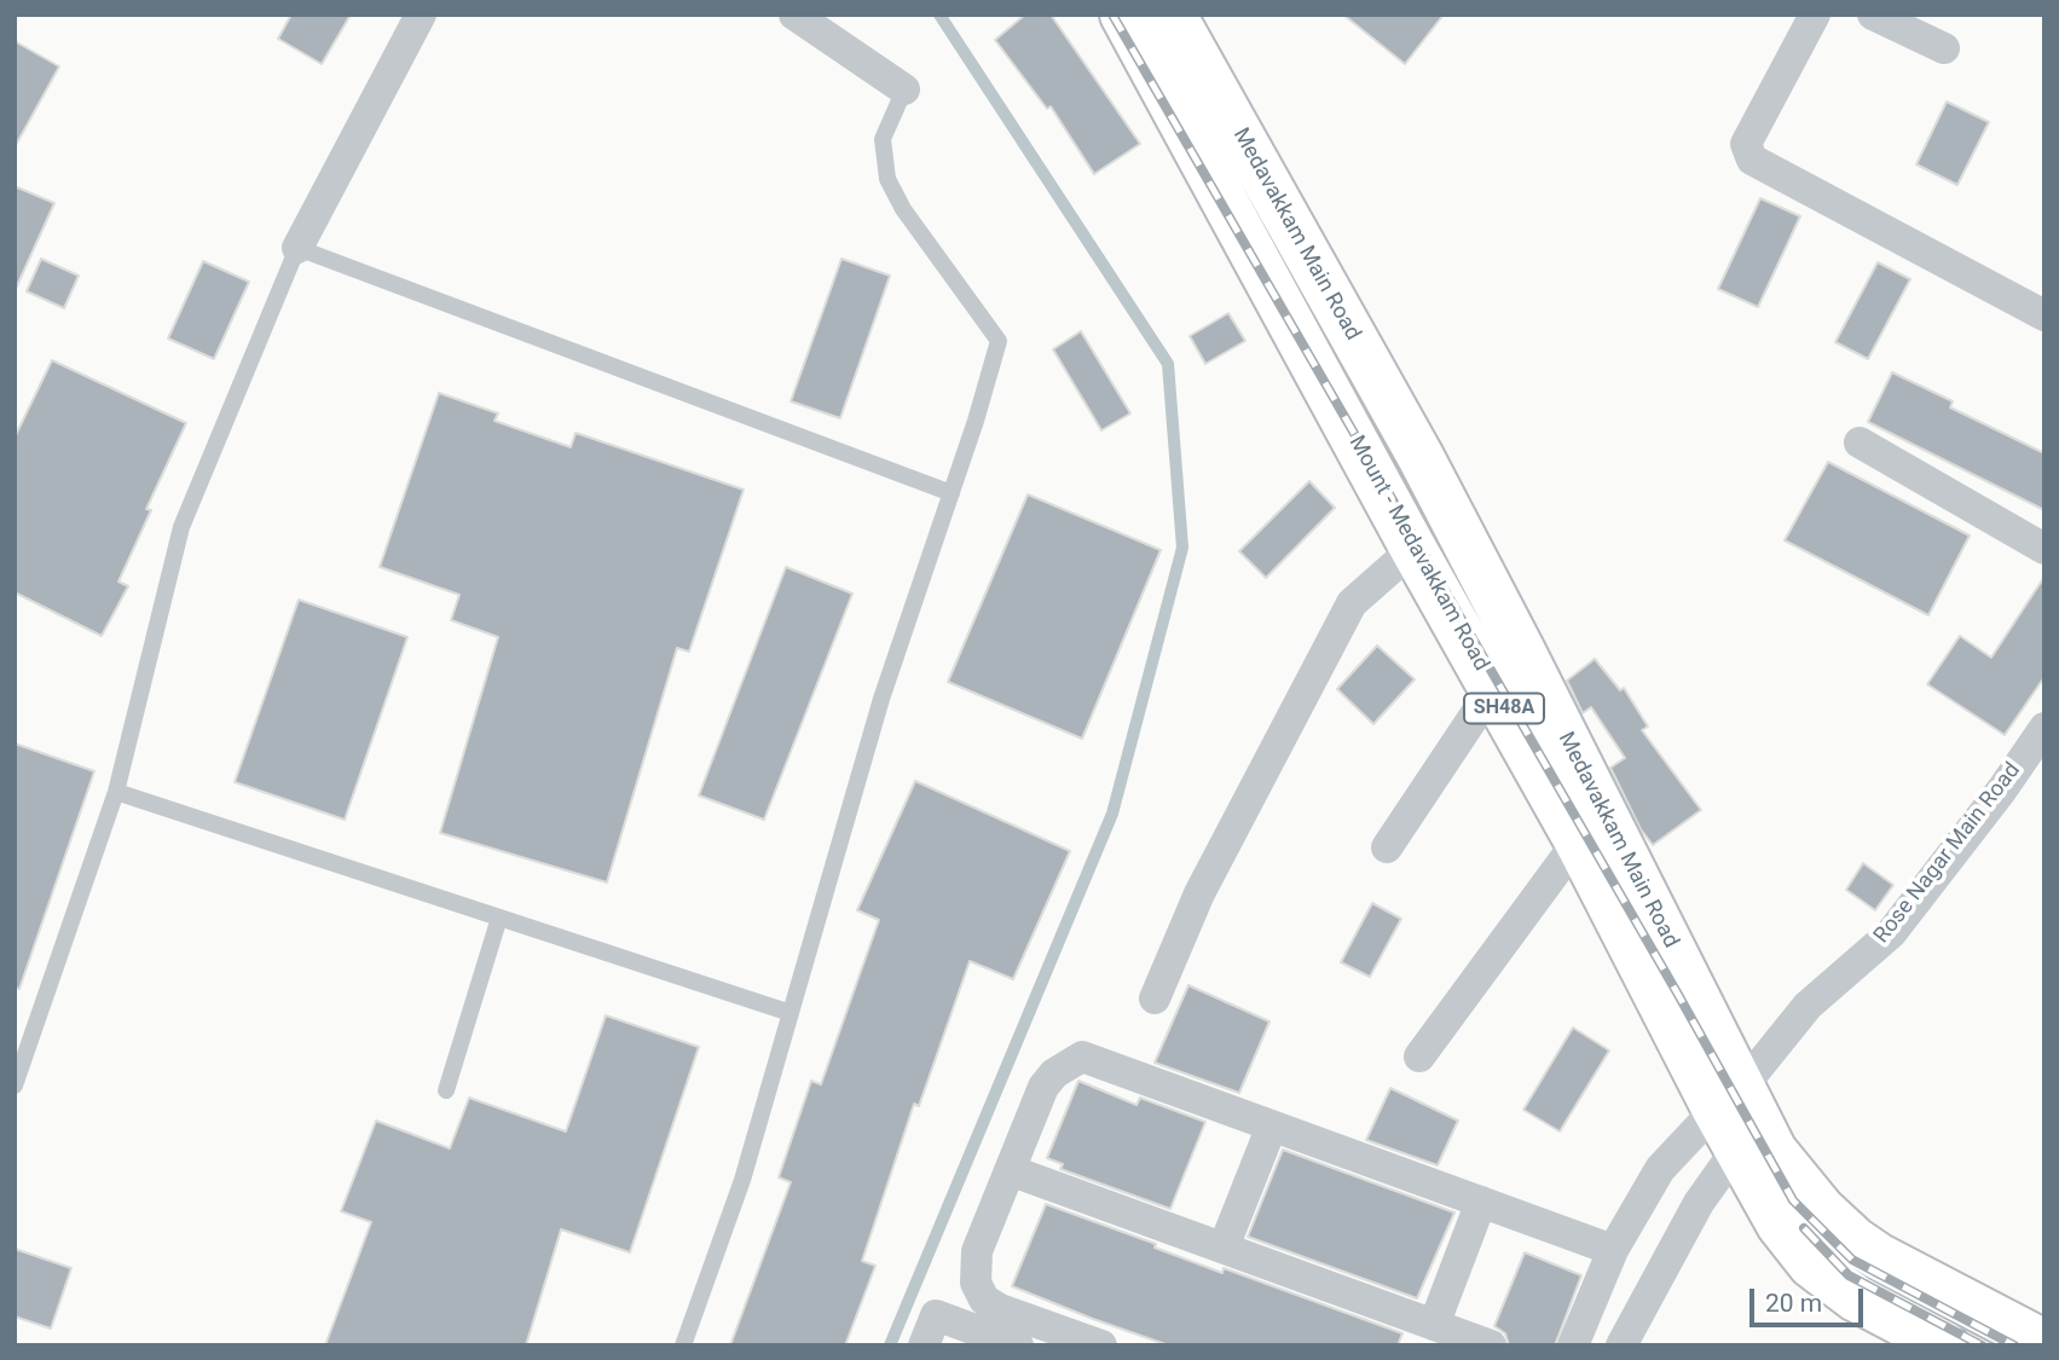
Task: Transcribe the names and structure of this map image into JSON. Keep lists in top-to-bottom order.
{
  "streets": {
    "main road": ["Medavakkam Main Road", "Mount - Medavakkam Road", "SH48A"],
    "street": ["Rose Nagar Main Road"]
  },
  "crossings": [
    ["Medavakkam Main Road", "Mount - Medavakkam Road"],
    ["Medavakkam Main Road", "Rose Nagar Main Road"],
    ["Mount - Medavakkam Road", "Rose Nagar Main Road"]
  ],
  "scale_bar": "20 m"
}
